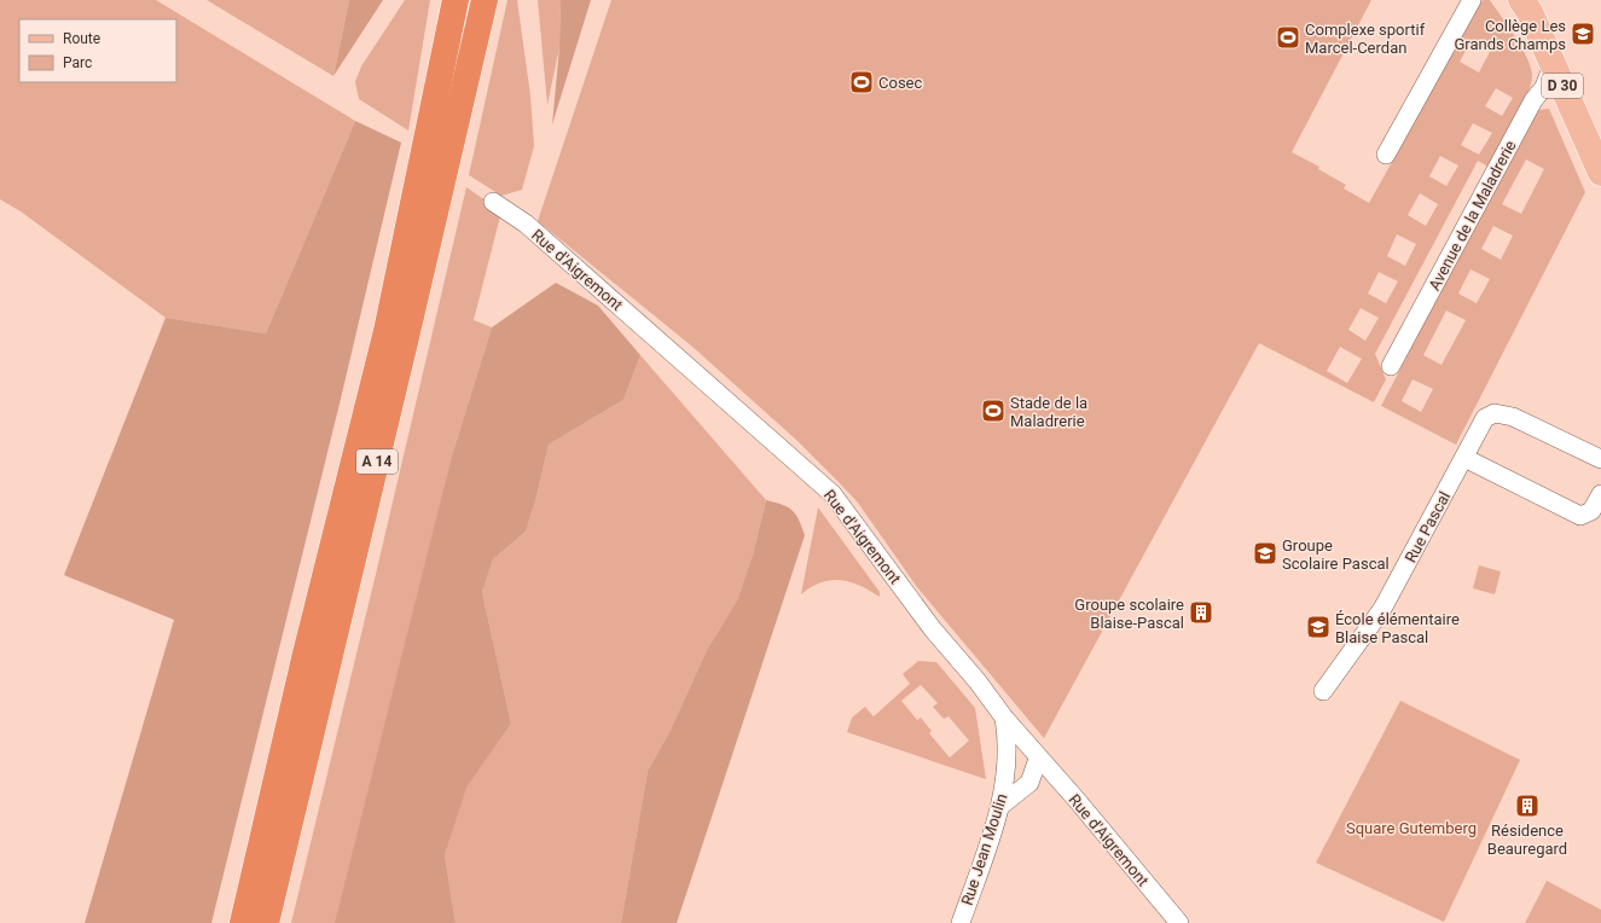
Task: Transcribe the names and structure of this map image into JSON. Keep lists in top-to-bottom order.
{
  "streets": {
    "highway": ["A 14"],
    "main road": ["D 30"],
    "street": [
      "Avenue de la Maladrerie",
      "Rue d'Aigremont",
      "Rue Pascal",
      "Rue Jean Moulin"
    ]
  },
  "crossings": [
    ["D 30", "Avenue de la Maladrerie"],
    ["Rue d'Aigremont", "Rue Jean Moulin"]
  ],
  "parks": ["Square Gutemberg"],
  "places": {
    "school or university": ["Collège Les Grands Champs", "Groupe Scolaire Pascal", "École élémentaire Blaise Pascal"],
    "sports": ["Complexe sportif Marcel-Cerdan", "Cosec", "Stade de la Maladrerie"],
    "building": ["Groupe scolaire Blaise-Pascal", "Résidence Beauregard"]
  },
  "legend": ["Route", "Parc"]
}
